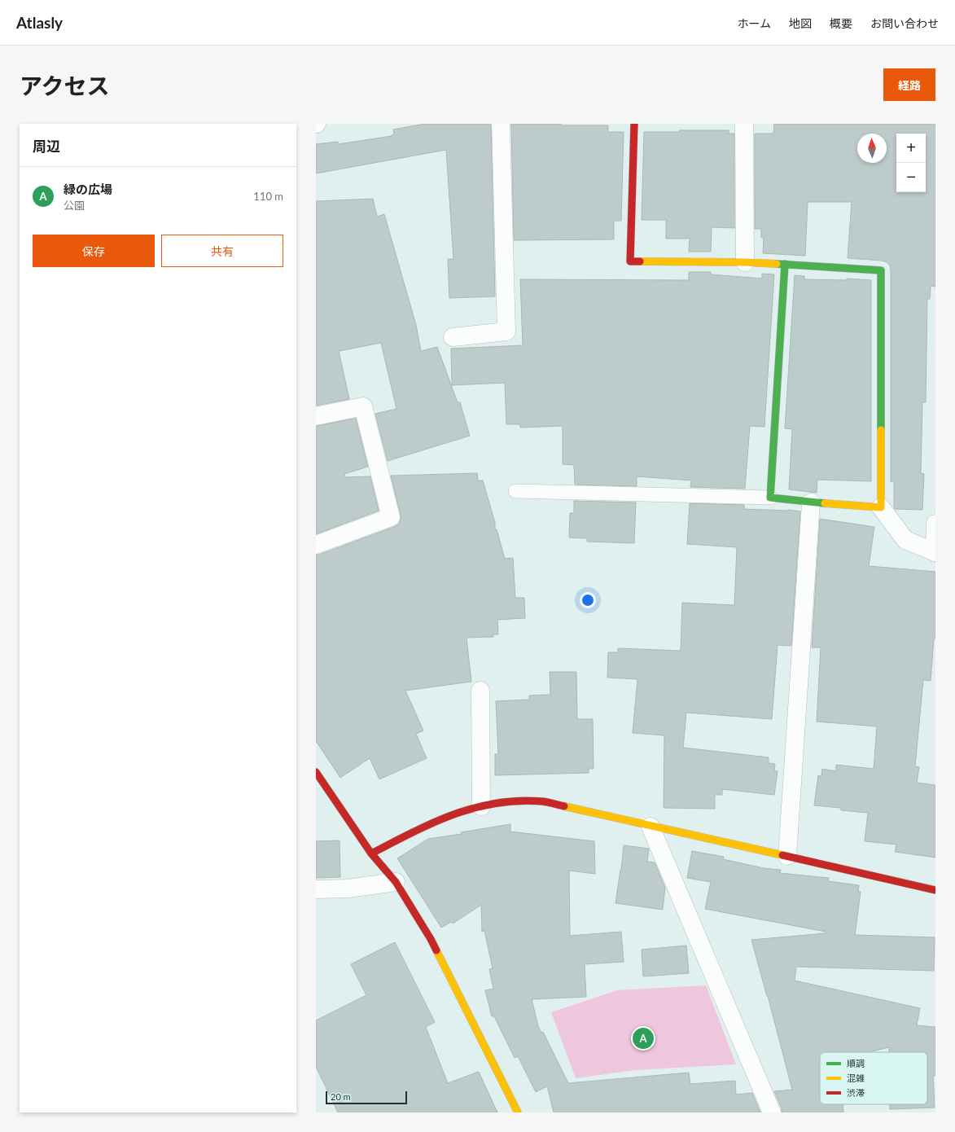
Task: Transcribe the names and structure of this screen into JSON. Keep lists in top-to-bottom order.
{
  "legend": ["順調", "混雑", "渋滞"],
  "scale_bar": "20 m",
  "north": "top",
  "page": {
    "header": "Atlasly",
    "nav": [
      "ホーム",
      "地図",
      "概要",
      "お問い合わせ"
    ],
    "title": "アクセス",
    "buttons": [
      "経路",
      ["保存", "共有"]
    ],
    "heading": "周辺",
    "map_buttons": ["+", "−"],
    "list": [
      {
        "mark": "A",
        "name": "緑の広場",
        "note": "公園",
        "value": "110 m"
      }
    ],
    "pins": "A",
    "scale": "20 m"
  }
}
